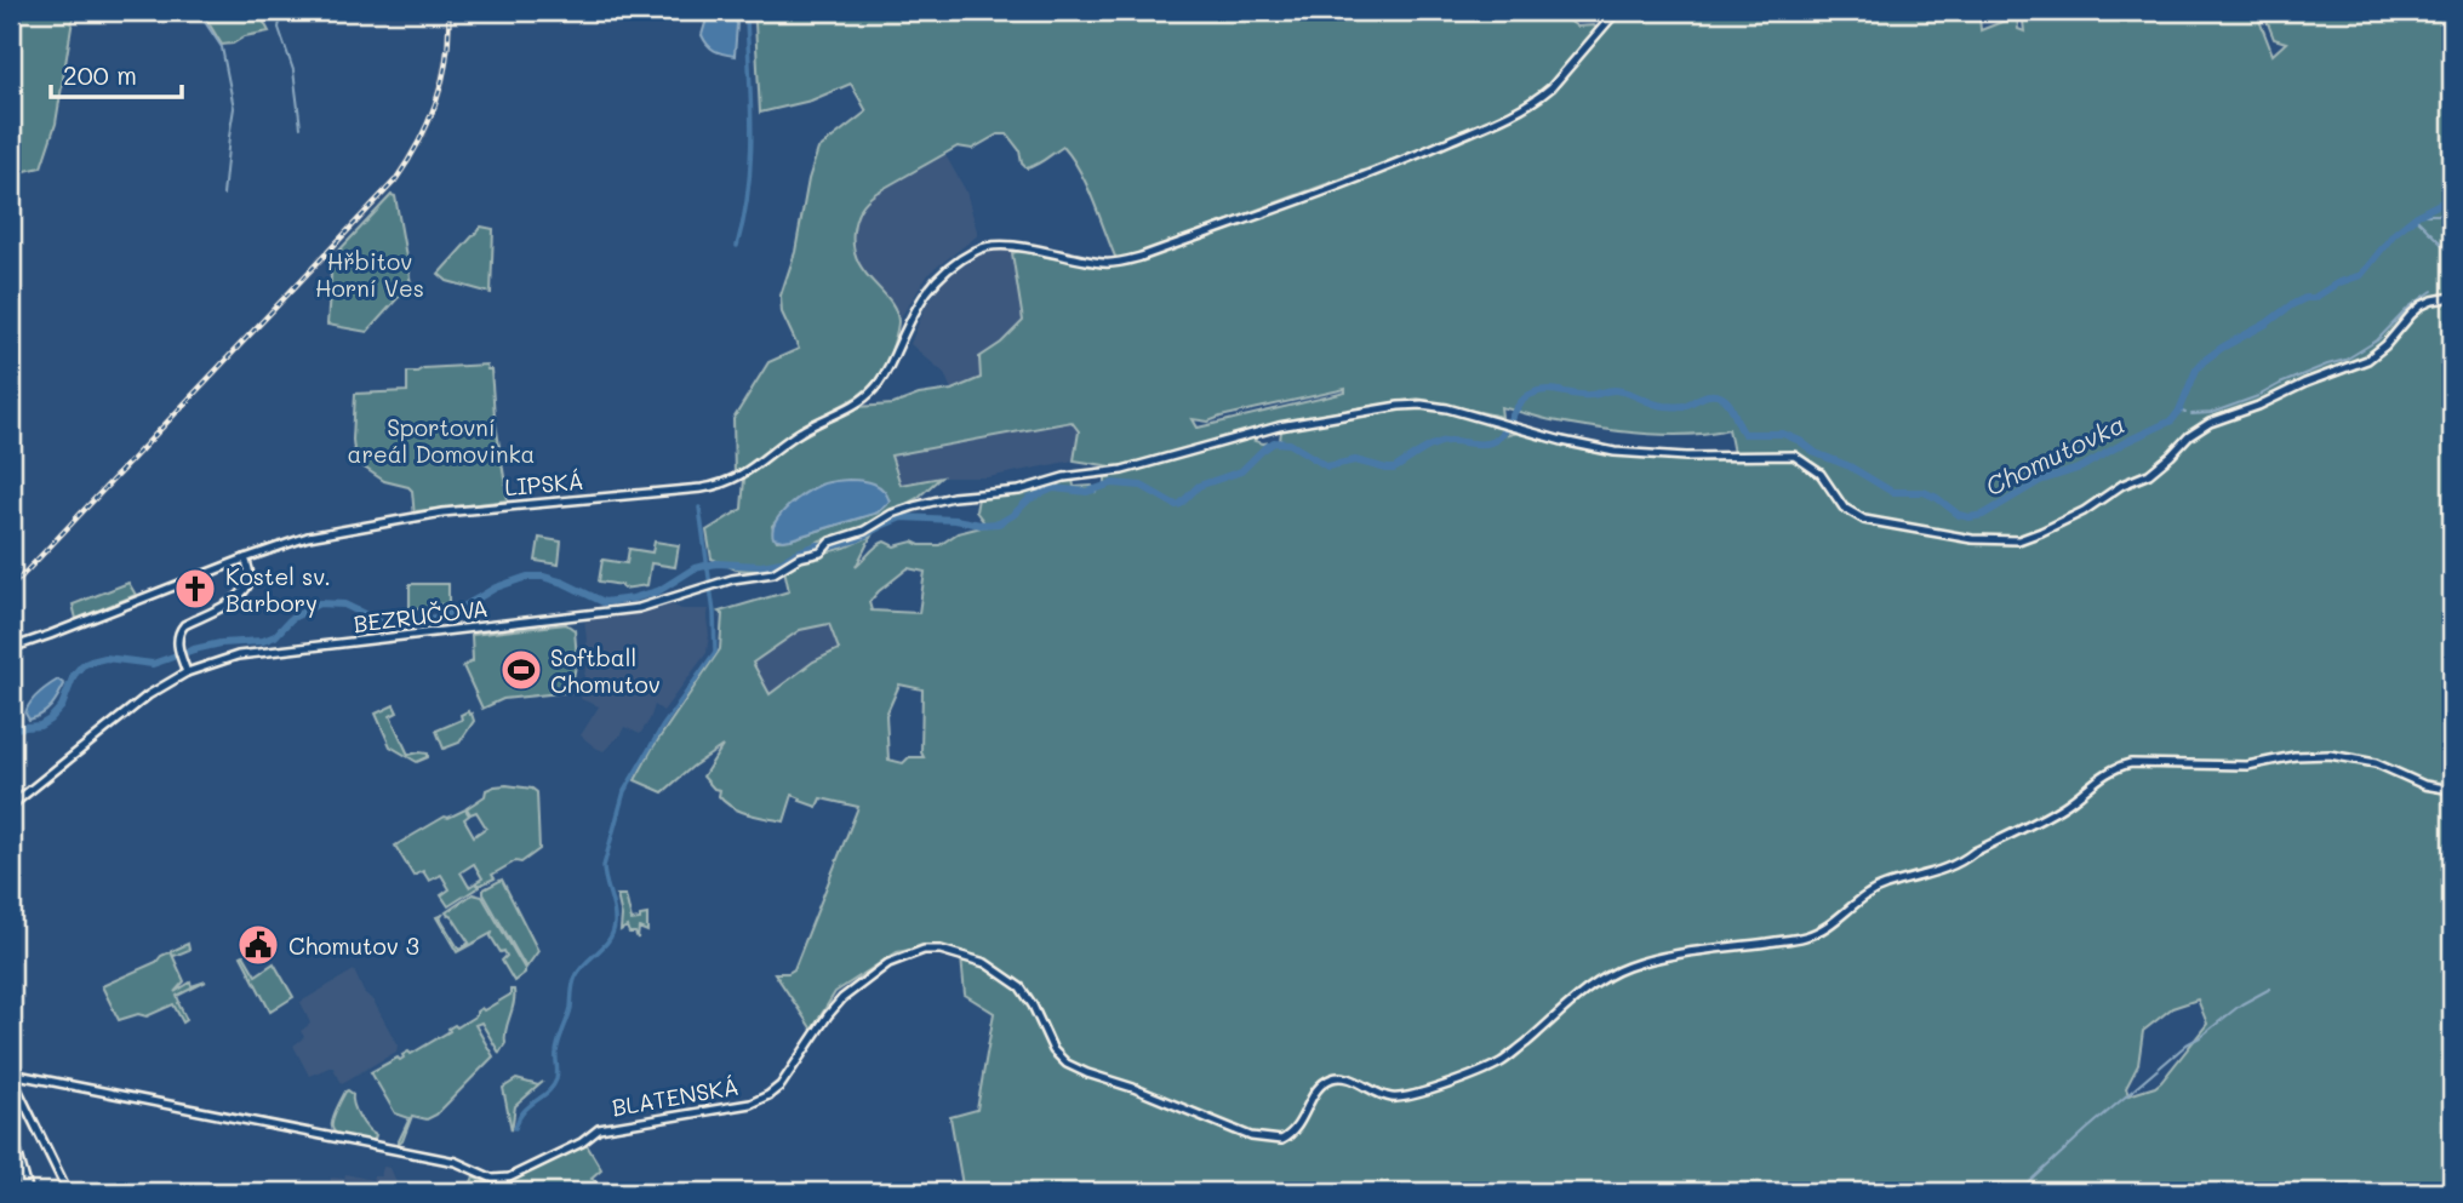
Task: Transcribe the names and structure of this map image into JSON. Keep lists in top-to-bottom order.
{
  "streets": {
    "street": ["LIPSKÁ", "BEZRUČOVA", "BLATENSKÁ"]
  },
  "water": ["Chomutovka"],
  "parks": ["Hřbitov Horní Ves", "Sportovní areál Domovinka"],
  "places": {
    "church": ["Kostel sv. Barbory"],
    "sports": ["Softball Chomutov"],
    "public building": ["Chomutov 3"]
  },
  "scale_bar": "200 m"
}
